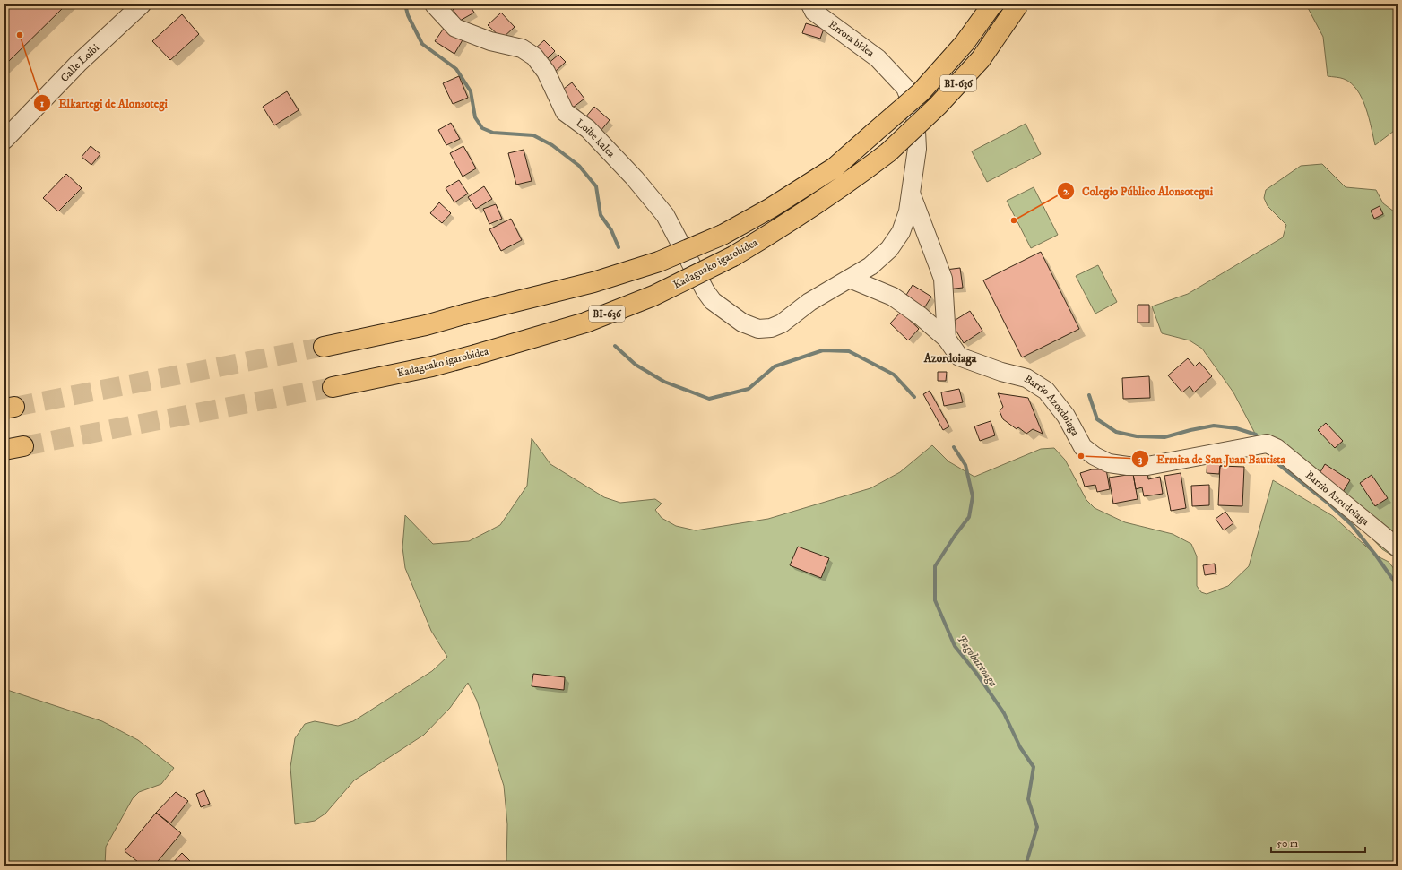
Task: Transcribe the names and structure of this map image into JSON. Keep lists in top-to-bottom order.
{
  "streets": {
    "highway": ["BI-636", "Kadaguako igarobidea"],
    "street": [
      "Errota bidea",
      "Calle Loibi",
      "Loibe kalea",
      "Barrio Azordoiaga"
    ]
  },
  "crossings": [
    ["Loibe kalea", "Barrio Azordoiaga"]
  ],
  "districts": ["Azordoiaga"],
  "water": ["Pagobatxoaga"],
  "places": ["Elkartegi de Alonsotegi", "Colegio Público Alonsotegui", "Ermita de San Juan Bautista"],
  "scale_bar": "50 m"
}
